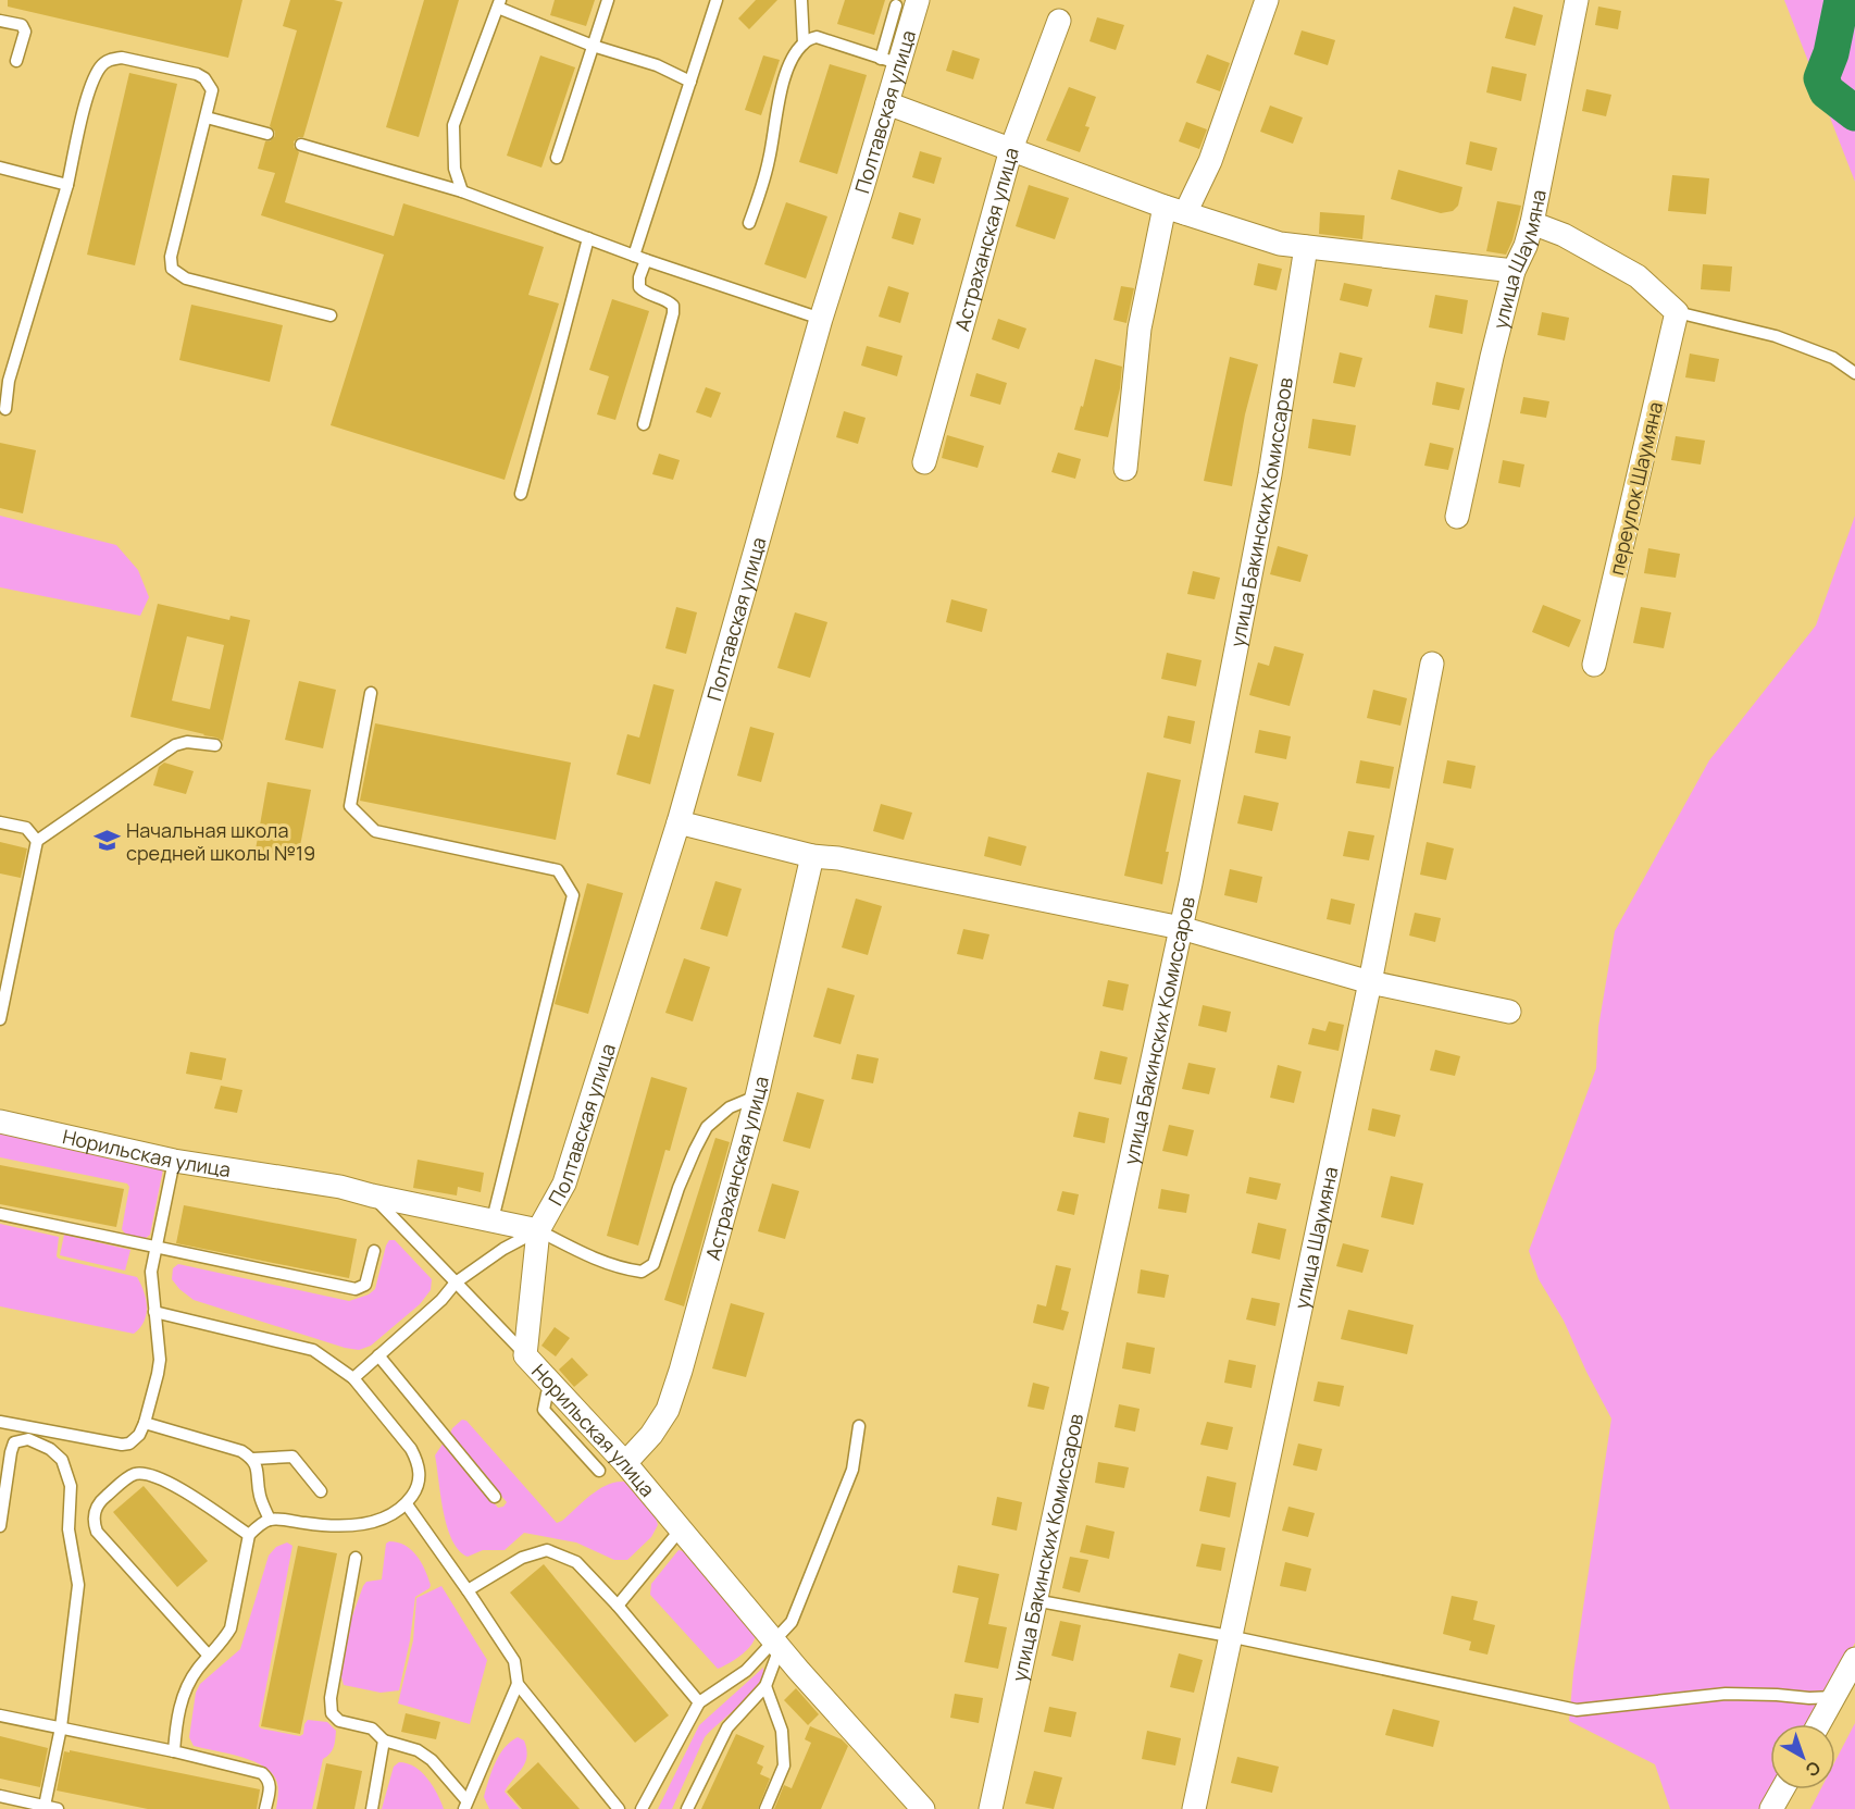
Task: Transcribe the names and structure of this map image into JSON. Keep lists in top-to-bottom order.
{
  "streets": {
    "street": [
      "Полтавская улица",
      "Астраханская улица",
      "улица Шаумяна",
      "переулок Шаумяна",
      "улица Бакинских Комиссаров",
      "Норильская улица"
    ]
  },
  "crossings": [
    ["Полтавская улица", "Норильская улица"],
    ["Астраханская улица", "Норильская улица"]
  ],
  "places": {
    "school or university": ["Начальная школа средней школы №19"]
  },
  "north": "bottom right"
}
